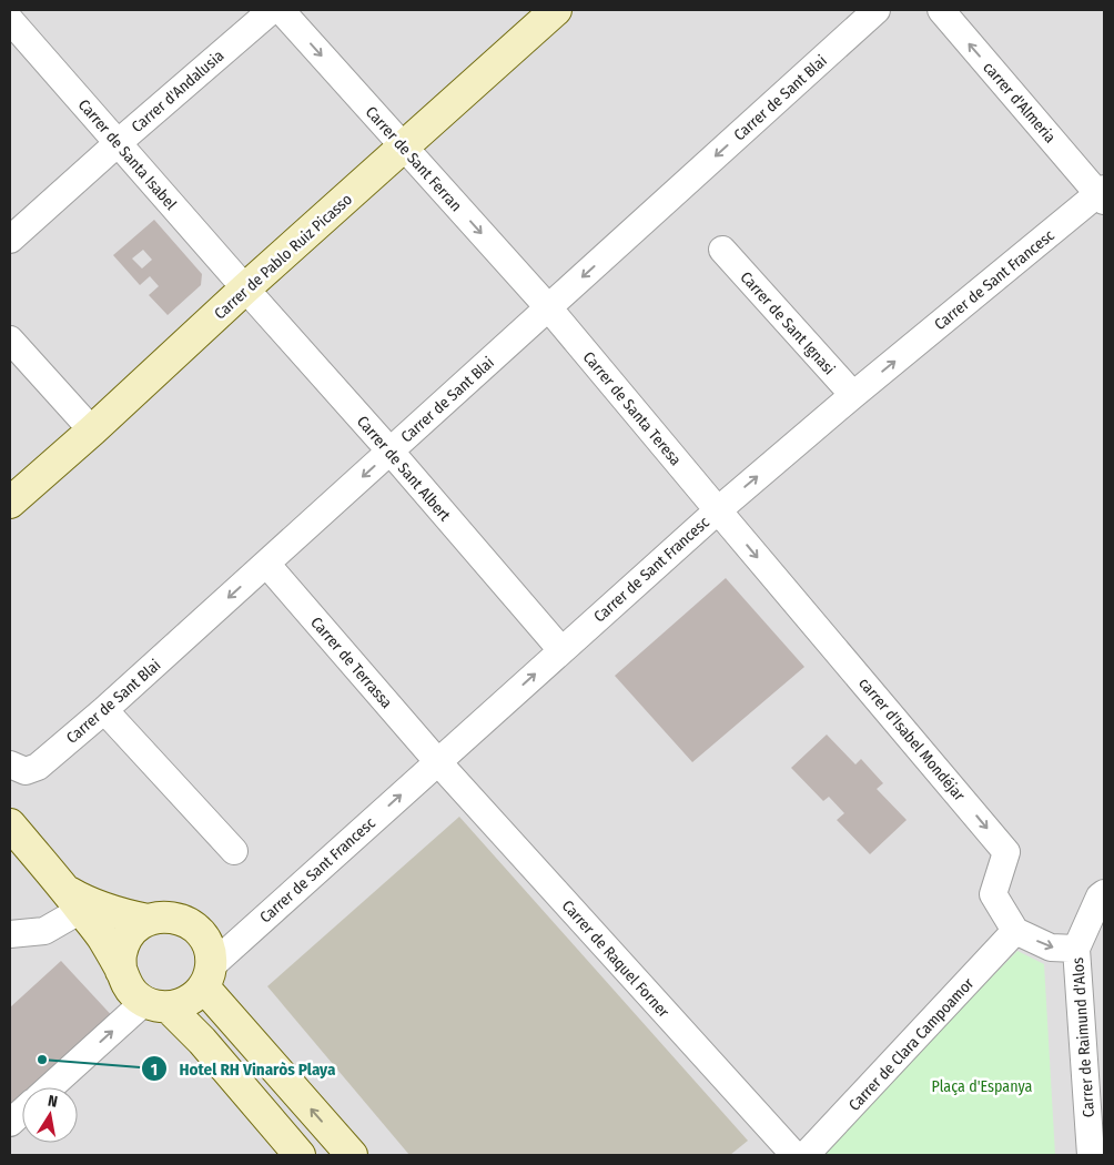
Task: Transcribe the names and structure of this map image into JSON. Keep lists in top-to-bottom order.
{
  "streets": {
    "street": [
      "Carrer d'Andalusia",
      "Carrer de Sant Blai",
      "carrer d'Almeria",
      "Carrer de Santa Isabel",
      "Carrer de Sant Ferran",
      "Carrer de Pablo Ruiz Picasso",
      "Carrer de Sant Francesc",
      "Carrer de Sant Ignasi",
      "Carrer de Santa Teresa",
      "Carrer de Sant Albert",
      "Carrer de Terrassa",
      "carrer d'Isabel Mondéjar",
      "Carrer de Raquel Forner",
      "Carrer de Raimund d'Alos",
      "Carrer de Clara Campoamor"
    ]
  },
  "crossings": [
    ["Carrer d'Andalusia", "Carrer de Santa Isabel"],
    ["Carrer de Sant Blai", "Carrer de Sant Ferran"],
    ["Carrer de Sant Blai", "Carrer de Santa Teresa"],
    ["Carrer de Sant Blai", "Carrer de Sant Albert"],
    ["Carrer de Sant Blai", "Carrer de Terrassa"],
    ["carrer d'Almeria", "Carrer de Sant Francesc"],
    ["Carrer de Santa Isabel", "Carrer de Pablo Ruiz Picasso"],
    ["Carrer de Santa Isabel", "Carrer de Sant Albert"],
    ["Carrer de Sant Ferran", "Carrer de Pablo Ruiz Picasso"],
    ["Carrer de Sant Ferran", "Carrer de Santa Teresa"],
    ["Carrer de Pablo Ruiz Picasso", "Carrer de Sant Albert"],
    ["Carrer de Sant Francesc", "Carrer de Sant Ignasi"],
    ["Carrer de Sant Francesc", "Carrer de Santa Teresa"],
    ["Carrer de Sant Francesc", "Carrer de Sant Albert"],
    ["Carrer de Sant Francesc", "Carrer de Terrassa"],
    ["Carrer de Sant Francesc", "carrer d'Isabel Mondéjar"],
    ["Carrer de Sant Francesc", "Carrer de Raquel Forner"],
    ["Carrer de Santa Teresa", "carrer d'Isabel Mondéjar"],
    ["Carrer de Terrassa", "Carrer de Raquel Forner"],
    ["carrer d'Isabel Mondéjar", "Carrer de Clara Campoamor"]
  ],
  "one_way": [
    "Carrer de Sant Blai",
    "carrer d'Almeria",
    "Carrer de Sant Ferran",
    "Carrer de Sant Francesc",
    "carrer d'Isabel Mondéjar"
  ],
  "parks": ["Plaça d'Espanya"],
  "places": ["Hotel RH Vinaròs Playa"],
  "north": "top"
}
